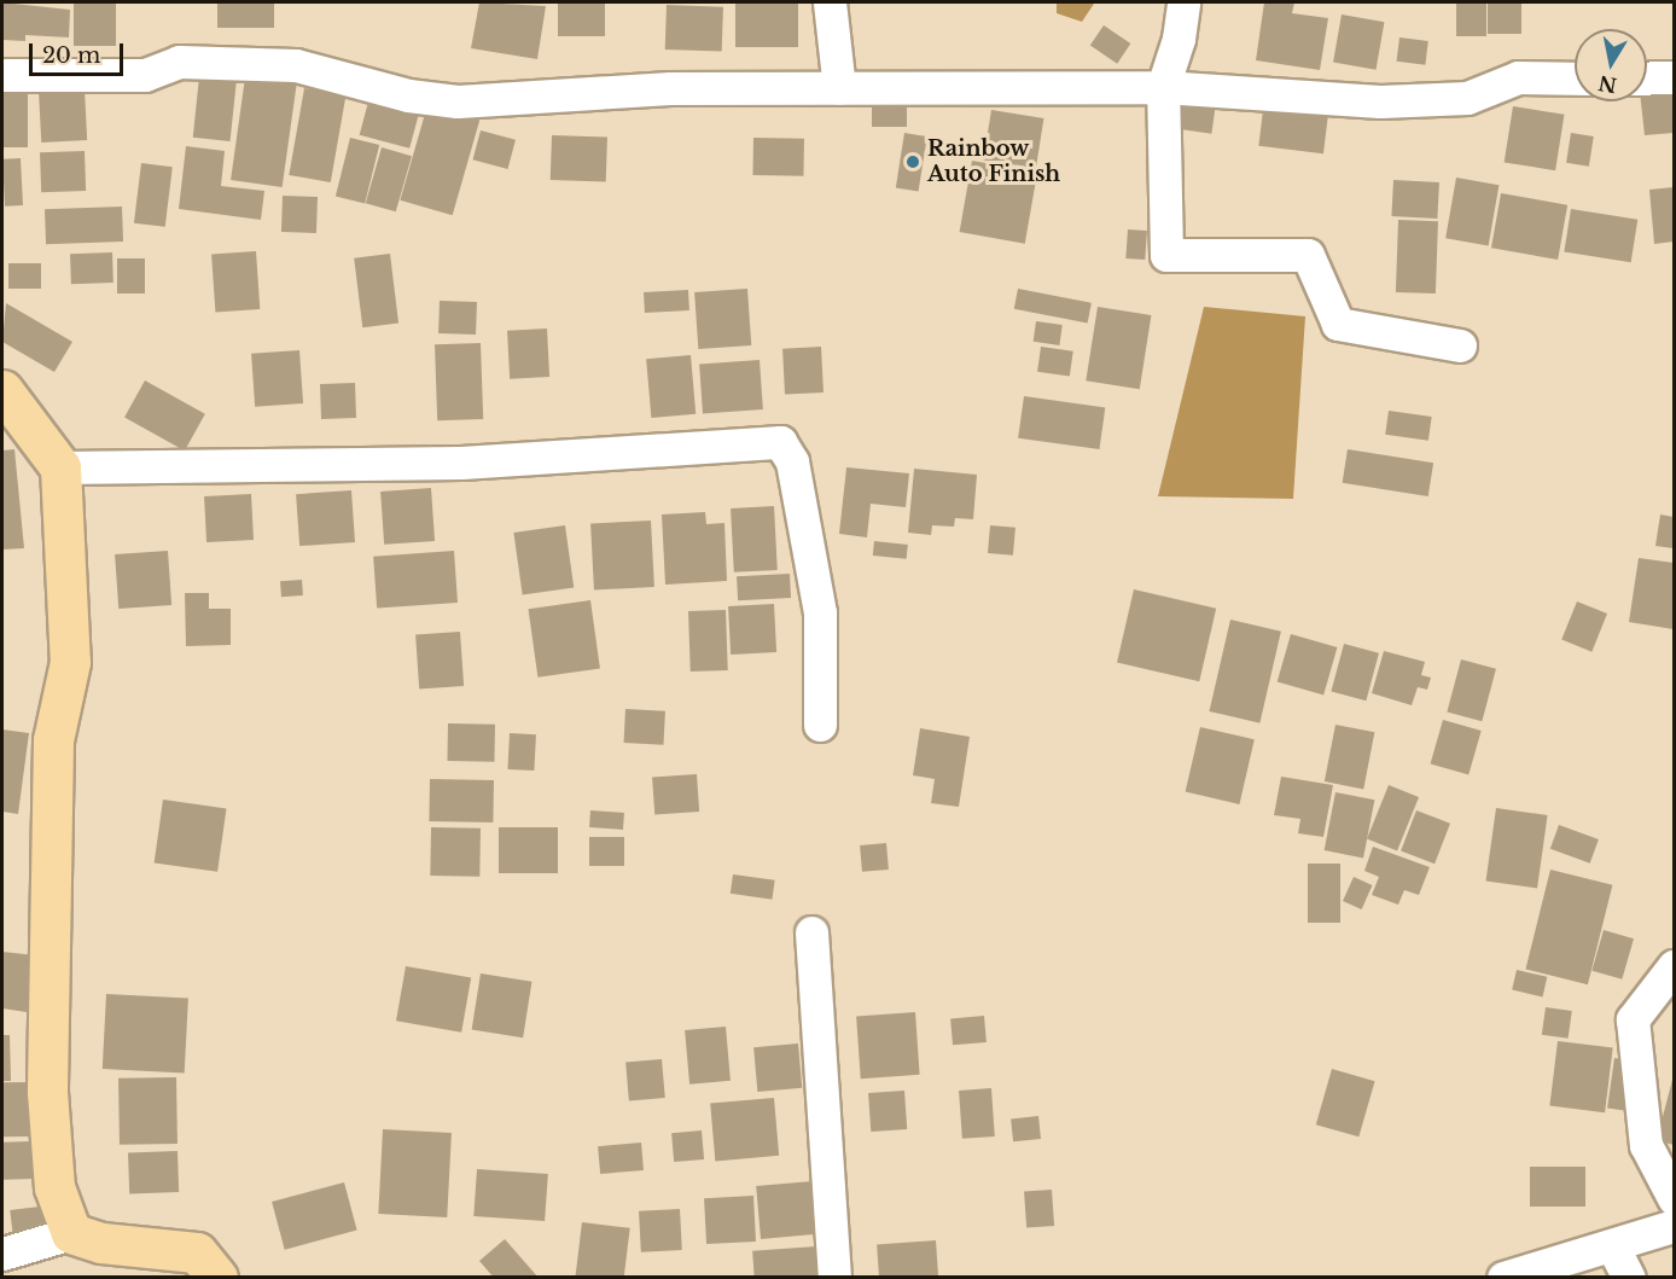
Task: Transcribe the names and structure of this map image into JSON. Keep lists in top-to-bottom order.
{
  "places": ["Rainbow Auto Finish"],
  "scale_bar": "20 m",
  "north": "bottom"
}
